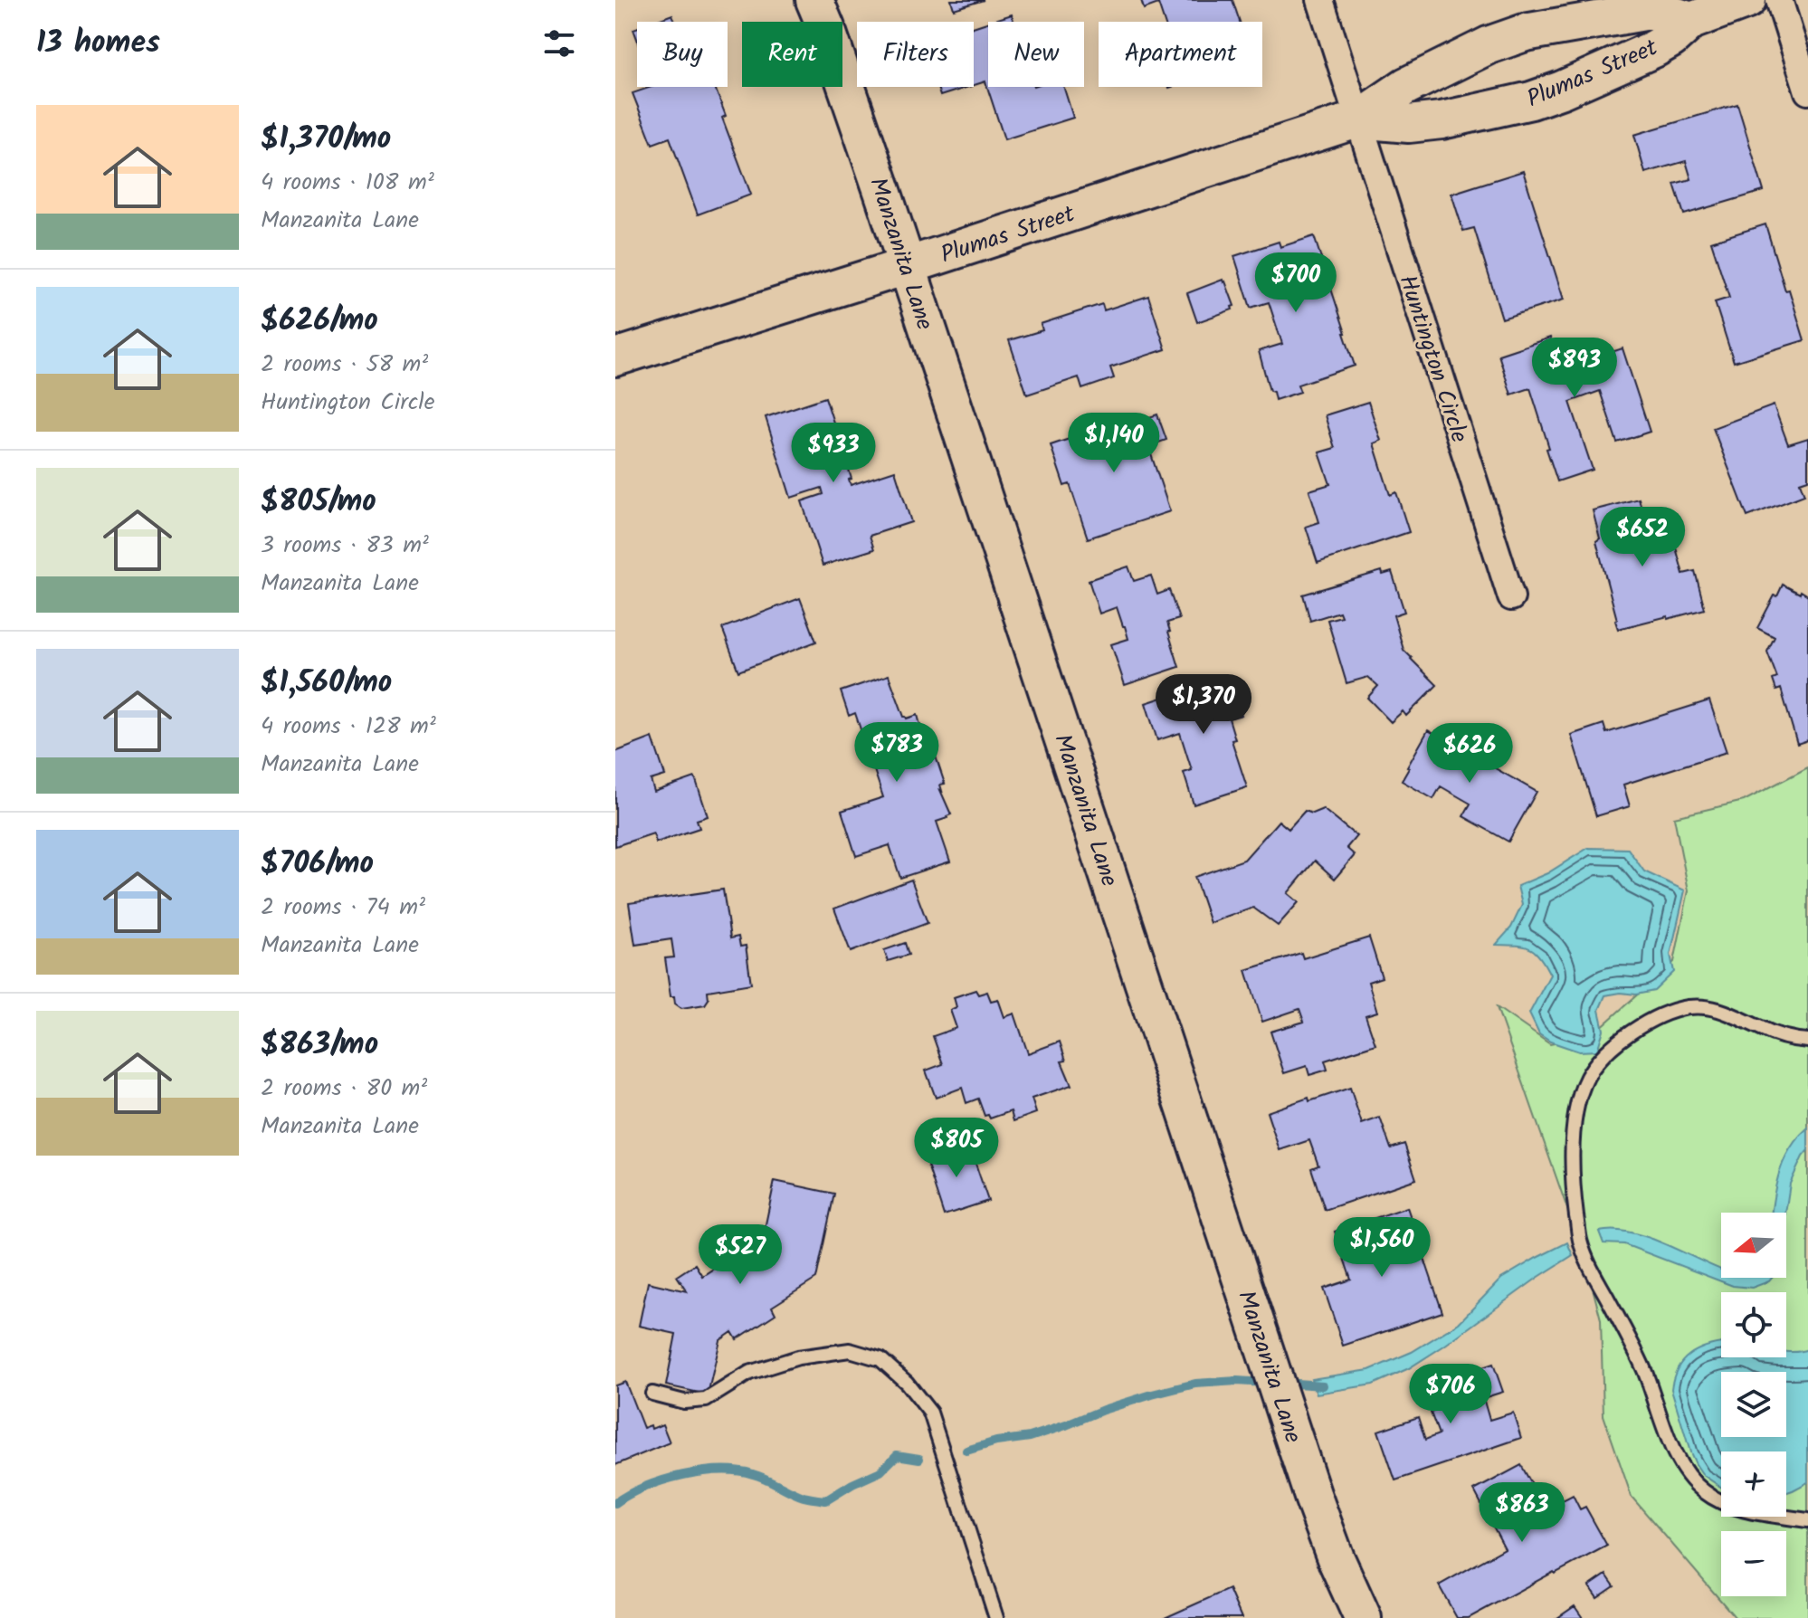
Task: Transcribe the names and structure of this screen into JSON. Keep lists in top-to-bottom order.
{
  "streets": {
    "street": ["Plumas Street", "Manzanita Lane", "Huntington Circle"]
  },
  "crossings": [
    ["Plumas Street", "Manzanita Lane"],
    ["Plumas Street", "Huntington Circle"]
  ],
  "north": "left",
  "page": {
    "heading": "13 homes",
    "chip": [
      "Buy",
      "Rent",
      "Filters",
      "New",
      "Apartment"
    ],
    "list": [
      {
        "name": "$1,370/mo",
        "note": "4 rooms · 108 m² · Manzanita Lane"
      },
      {
        "name": "$626/mo",
        "note": "2 rooms · 58 m² · Huntington Circle"
      },
      {
        "name": "$805/mo",
        "note": "3 rooms · 83 m² · Manzanita Lane"
      },
      {
        "name": "$1,560/mo",
        "note": "4 rooms · 128 m² · Manzanita Lane"
      },
      {
        "name": "$706/mo",
        "note": "2 rooms · 74 m² · Manzanita Lane"
      },
      {
        "name": "$863/mo",
        "note": "2 rooms · 80 m² · Manzanita Lane"
      }
    ],
    "price": [
      "$700",
      "$893",
      "$1,140",
      "$933",
      "$652",
      "$1,370",
      "$783",
      "$626",
      "$805",
      "$1,560",
      "$527",
      "$706",
      "$863"
    ],
    "map_buttons": ["+", "−"]
  }
}
